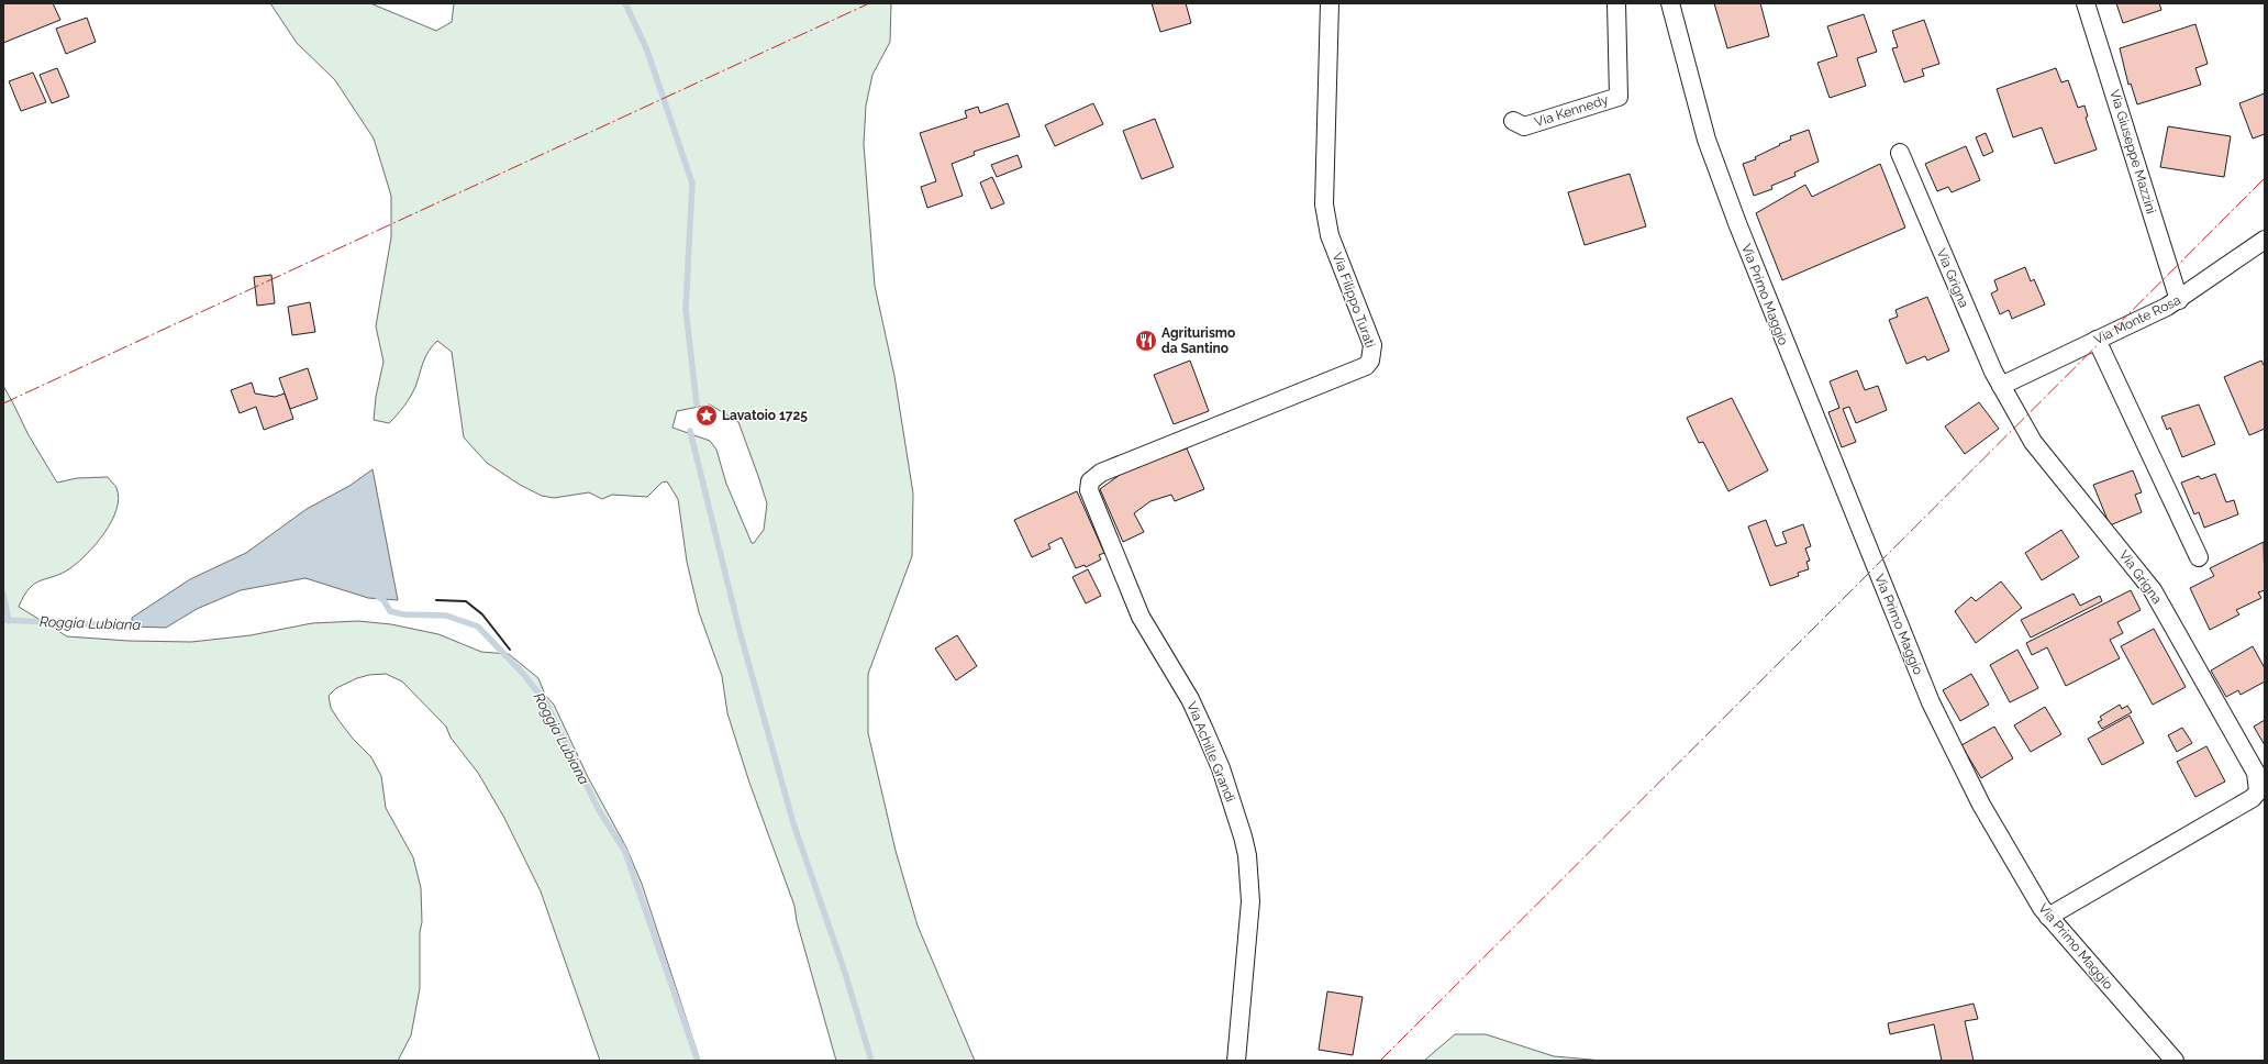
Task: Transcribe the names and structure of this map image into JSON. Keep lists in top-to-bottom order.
{
  "streets": {
    "street": [
      "Via Kennedy",
      "Via Giuseppe Mazzini",
      "Via Grigna",
      "Via Primo Maggio",
      "Via Filippo Turati",
      "Via Monte Rosa",
      "Via Achille Grandi"
    ]
  },
  "crossings": [
    ["Via Giuseppe Mazzini", "Via Monte Rosa"],
    ["Via Grigna", "Via Primo Maggio"],
    ["Via Grigna", "Via Monte Rosa"],
    ["Via Filippo Turati", "Via Achille Grandi"]
  ],
  "water": ["Roggia Lubiana"],
  "places": {
    "restaurant": ["Agriturismo da Santino"],
    "place": ["Lavatoio 1725"]
  }
}
